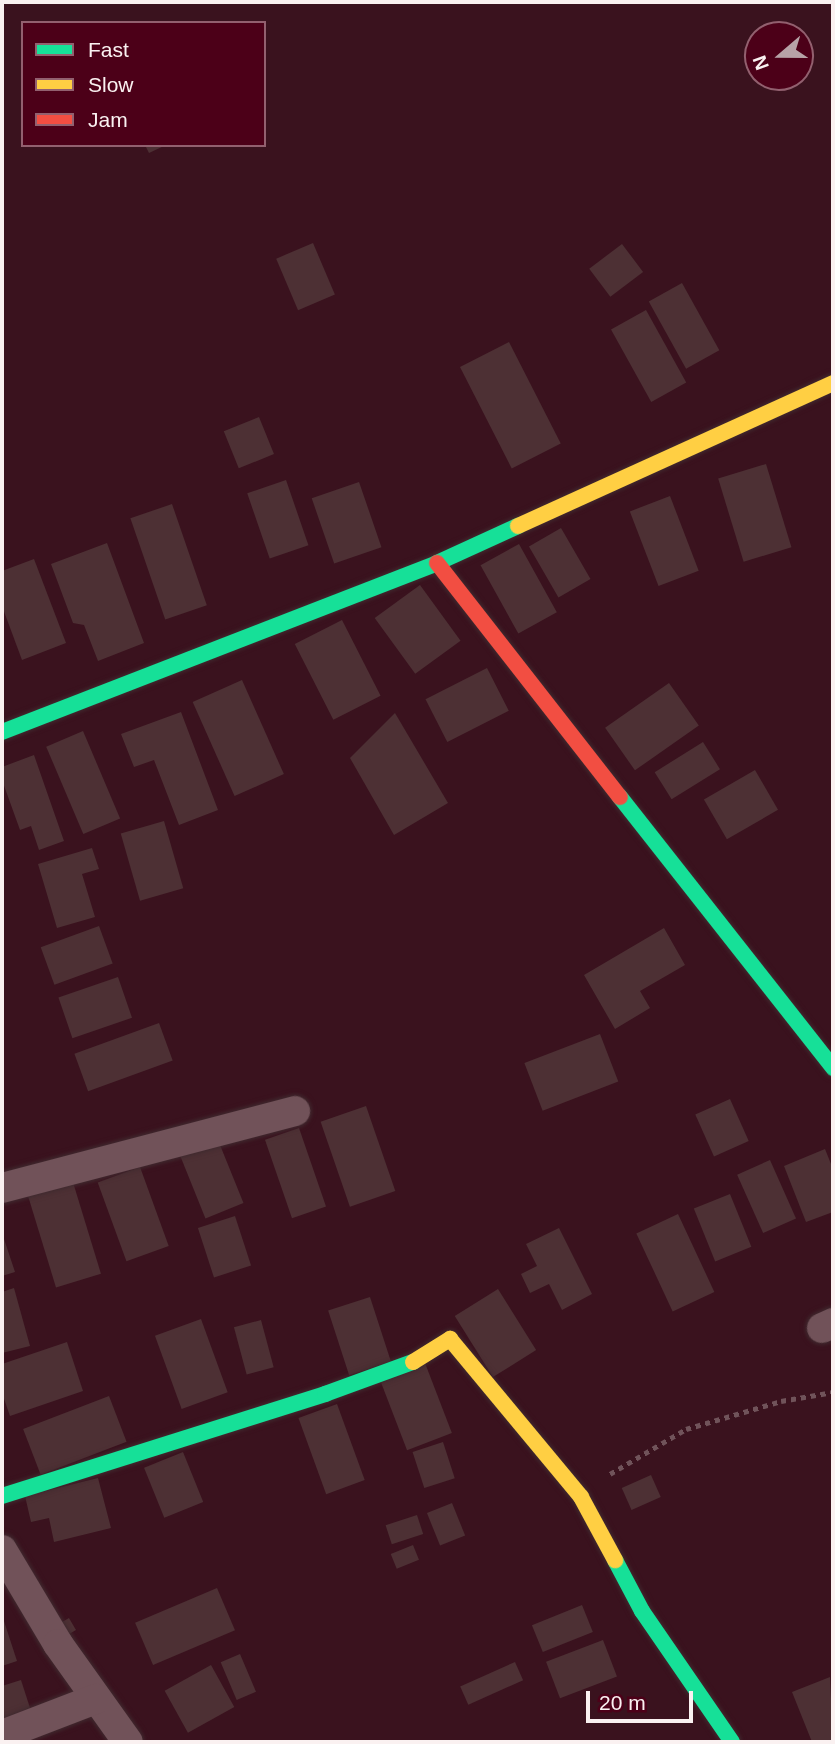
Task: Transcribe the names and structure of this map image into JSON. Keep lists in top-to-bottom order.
{
  "legend": ["Fast", "Slow", "Jam"],
  "scale_bar": "20 m",
  "north": "left"
}
